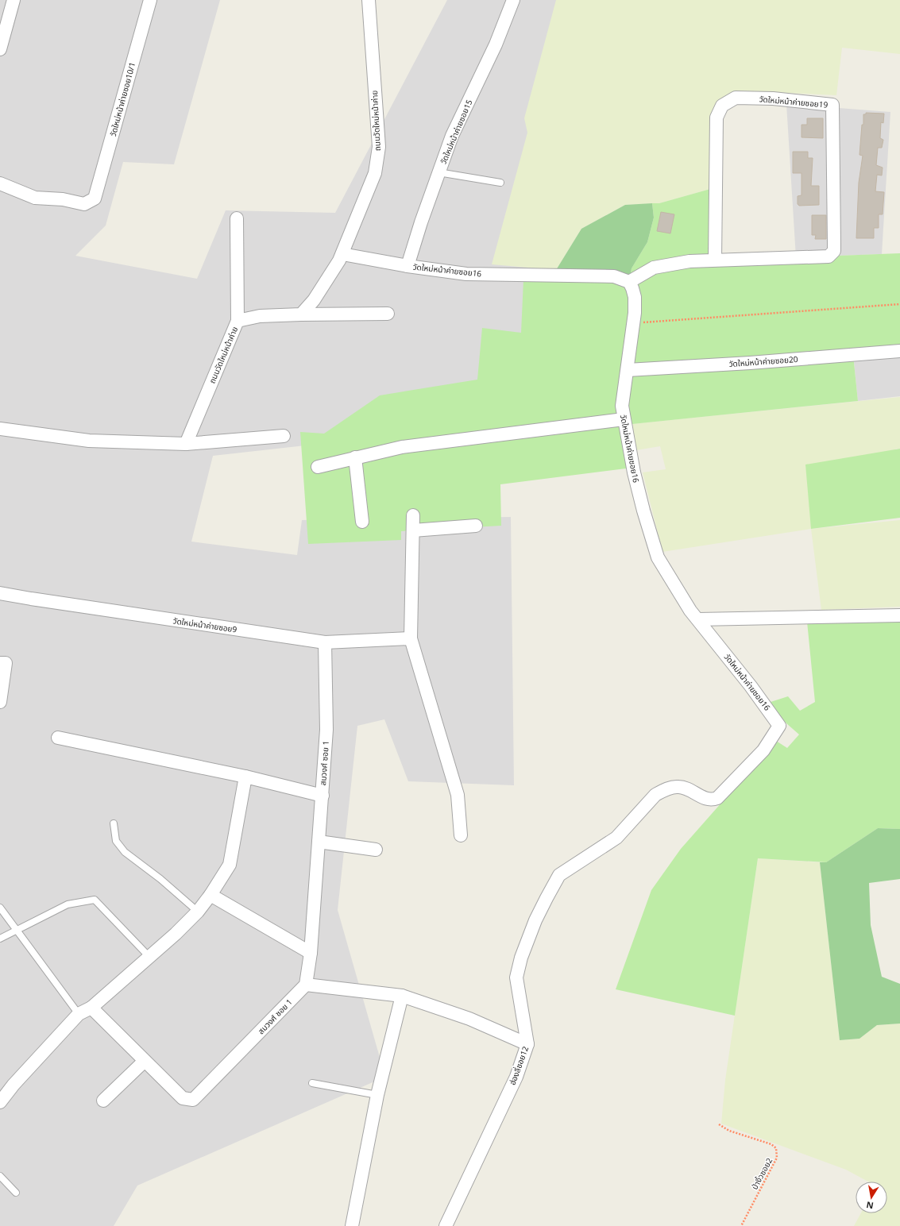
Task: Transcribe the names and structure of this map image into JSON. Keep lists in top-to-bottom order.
{
  "streets": {
    "street": [
      "วัดใหม่หน้าค่ายซอย10/1",
      "วัดใหม่หน้าค่ายซอย19",
      "ถนนวัดใหม่หน้าค่าย",
      "วัดใหม่หน้าค่ายซอย15",
      "วัดใหม่หน้าค่ายซอย16",
      "วัดใหม่หน้าค่ายซอย20",
      "วัดใหม่หน้าค่ายซอย9",
      "สมวงศ์ ซอย 1",
      "ฮ่องลี่ซอย12"
    ],
    "path": ["ป่างิ้วซอย2"]
  },
  "crossings": [
    ["วัดใหม่หน้าค่ายซอย19", "วัดใหม่หน้าค่ายซอย16"],
    ["ถนนวัดใหม่หน้าค่าย", "วัดใหม่หน้าค่ายซอย16"],
    ["วัดใหม่หน้าค่ายซอย15", "วัดใหม่หน้าค่ายซอย16"],
    ["วัดใหม่หน้าค่ายซอย16", "วัดใหม่หน้าค่ายซอย20"],
    ["วัดใหม่หน้าค่ายซอย16", "ฮ่องลี่ซอย12"],
    ["วัดใหม่หน้าค่ายซอย9", "สมวงศ์ ซอย 1"]
  ],
  "north": "bottom"
}
